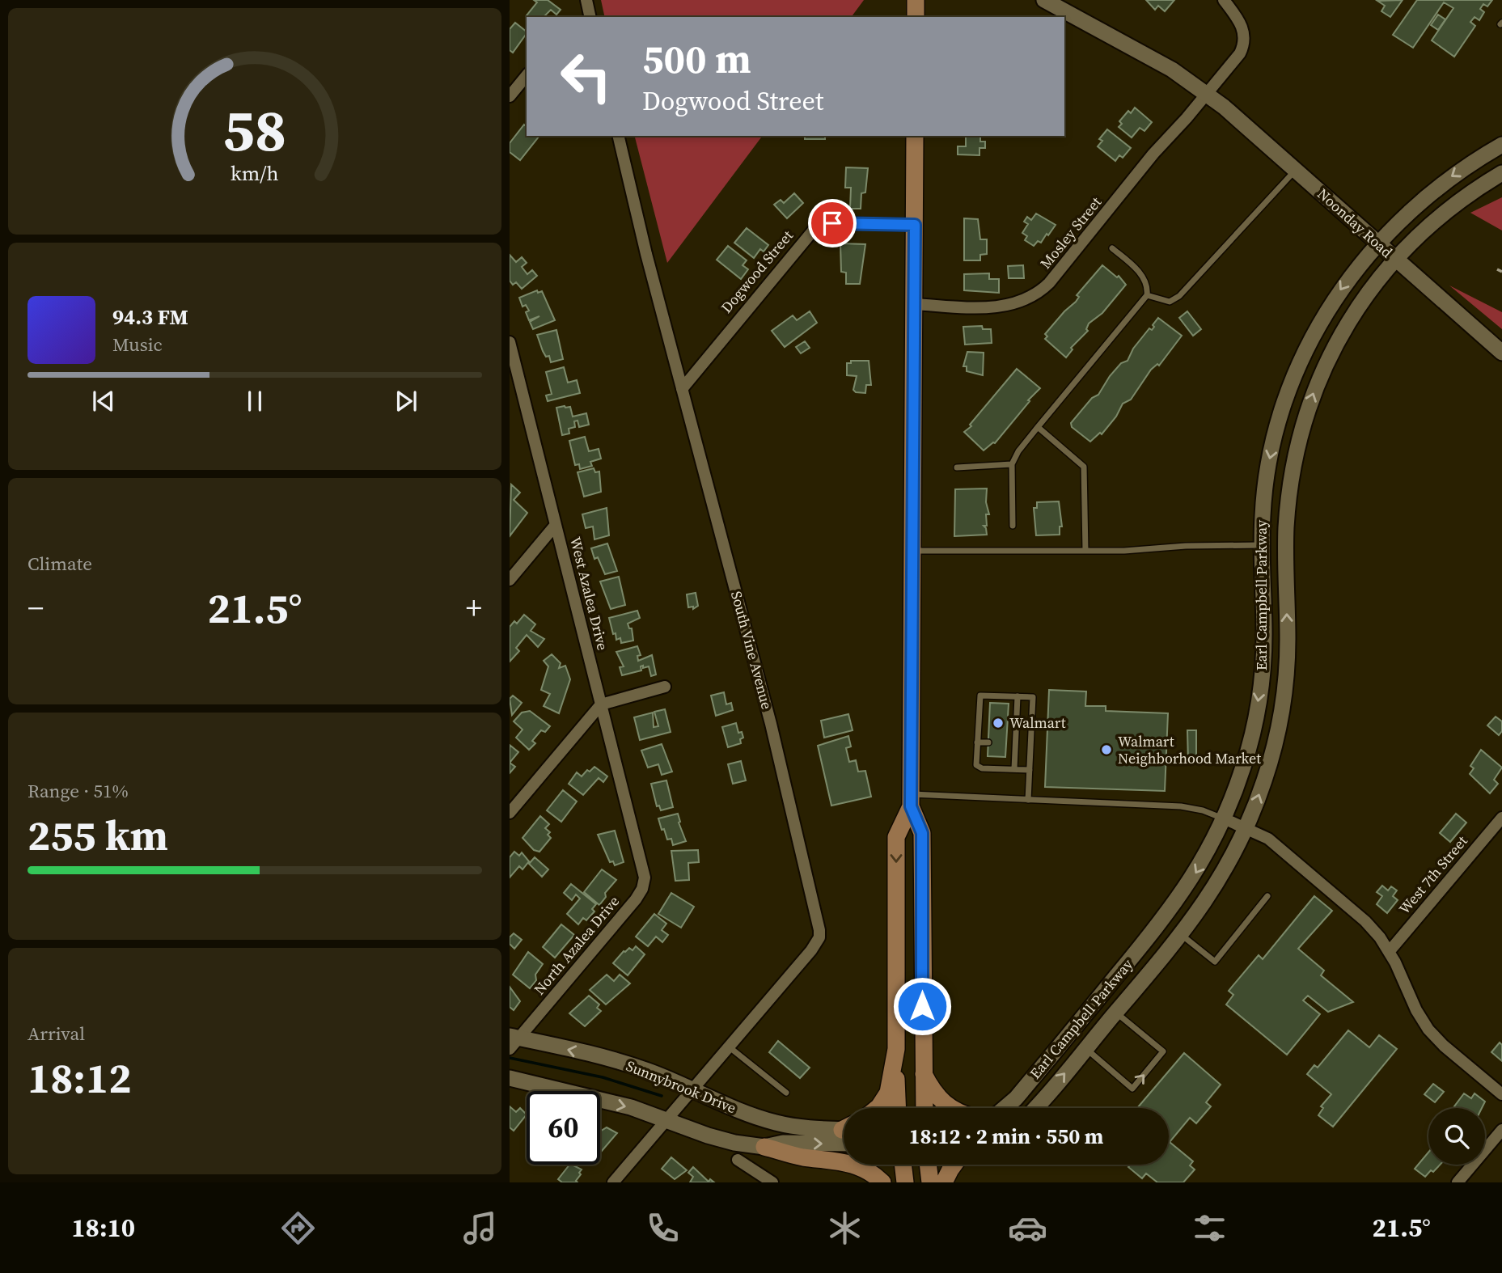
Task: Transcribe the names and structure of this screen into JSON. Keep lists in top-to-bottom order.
{
  "streets": {
    "main road": ["Noonday Road", "Earl Campbell Parkway", "Sunnybrook Drive"],
    "street": [
      "Mosley Street",
      "Dogwood Street",
      "West Azalea Drive",
      "South Vine Avenue",
      "West 7th Street",
      "North Azalea Drive"
    ]
  },
  "crossings": [
    ["Noonday Road", "Mosley Street"],
    ["Noonday Road", "Earl Campbell Parkway"],
    ["Dogwood Street", "South Vine Avenue"],
    ["West Azalea Drive", "North Azalea Drive"],
    ["South Vine Avenue", "Sunnybrook Drive"],
    ["North Azalea Drive", "Sunnybrook Drive"]
  ],
  "places": ["Walmart", "Walmart Neighborhood Market"],
  "page": {
    "turn": ["500 m", "Dogwood Street"],
    "song": ["94.3 FM", "Music"],
    "tile": [
      "Climate",
      ["Range · 51%", "255 km"],
      ["Arrival", "18:12"]
    ],
    "heat": ["−", "21.5°", "+"],
    "limit": "60",
    "trip": "18:12 · 2 min · 550 m",
    "tabs": ["18:10", "21.5°"],
    "gauge": ["58", "km/h"]
  }
}
